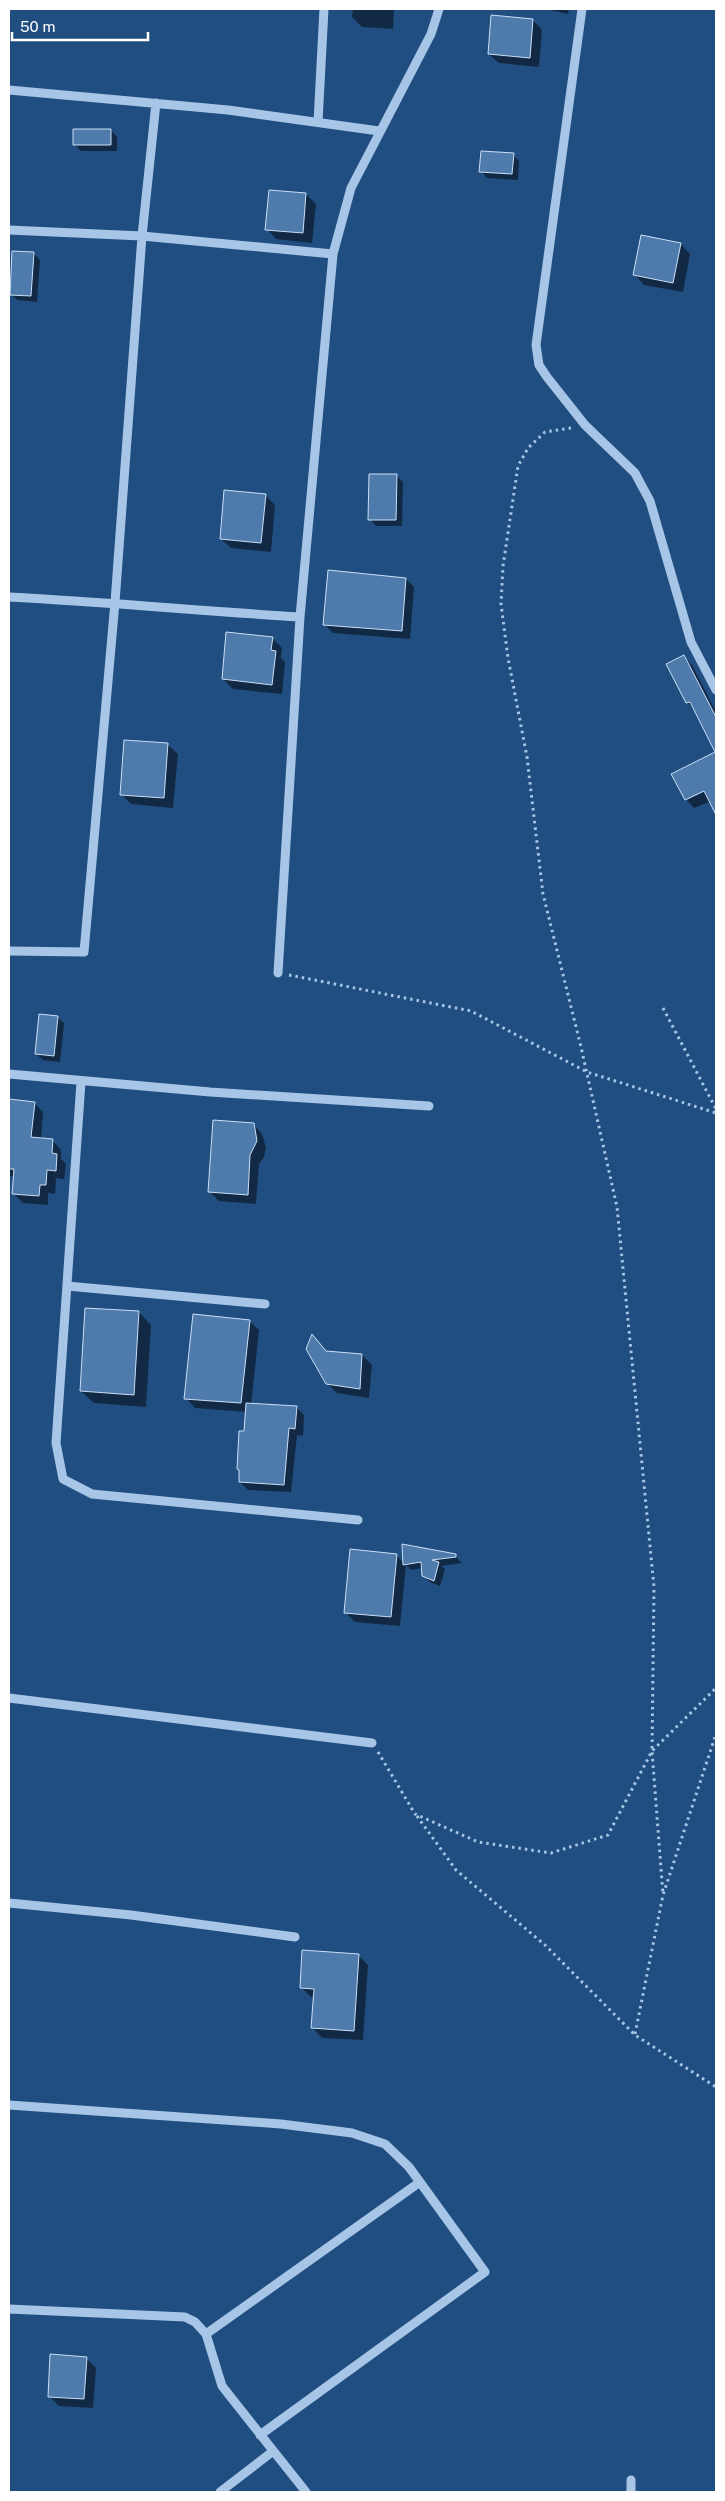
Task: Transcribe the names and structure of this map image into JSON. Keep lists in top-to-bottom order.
{
  "scale_bar": "50 m"
}
